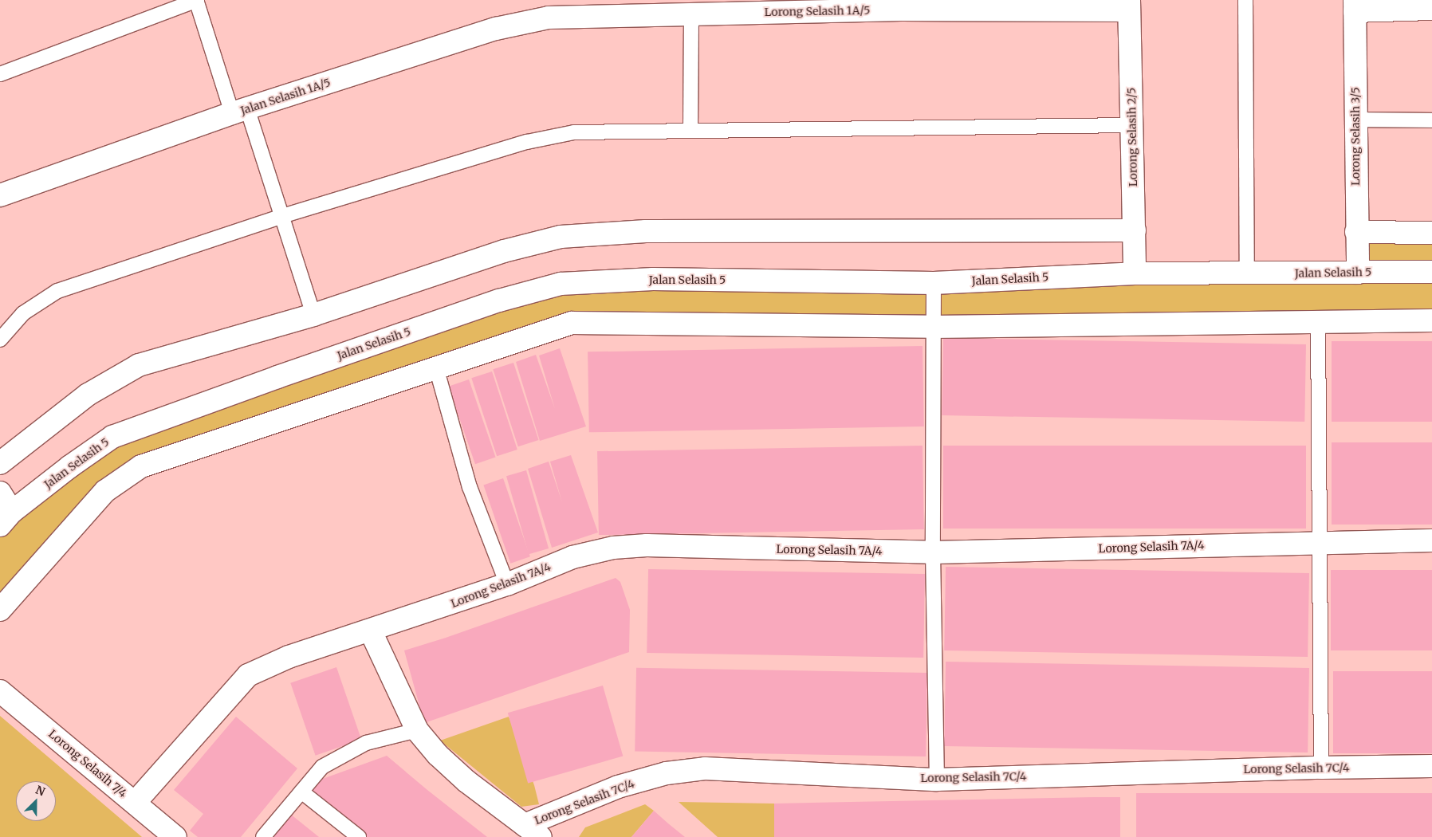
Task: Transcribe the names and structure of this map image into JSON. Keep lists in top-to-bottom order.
{
  "streets": {
    "street": [
      "Lorong Selasih 1A/5",
      "Jalan Selasih 1A/5",
      "Lorong Selasih 3/5",
      "Lorong Selasih 2/5",
      "Jalan Selasih 5",
      "Lorong Selasih 7A/4",
      "Lorong Selasih 7/4",
      "Lorong Selasih 7C/4"
    ]
  },
  "crossings": [
    ["Lorong Selasih 1A/5", "Jalan Selasih 1A/5"],
    ["Lorong Selasih 1A/5", "Lorong Selasih 2/5"],
    ["Lorong Selasih 3/5", "Jalan Selasih 5"],
    ["Lorong Selasih 2/5", "Jalan Selasih 5"],
    ["Lorong Selasih 7A/4", "Lorong Selasih 7/4"]
  ],
  "north": "top right"
}
